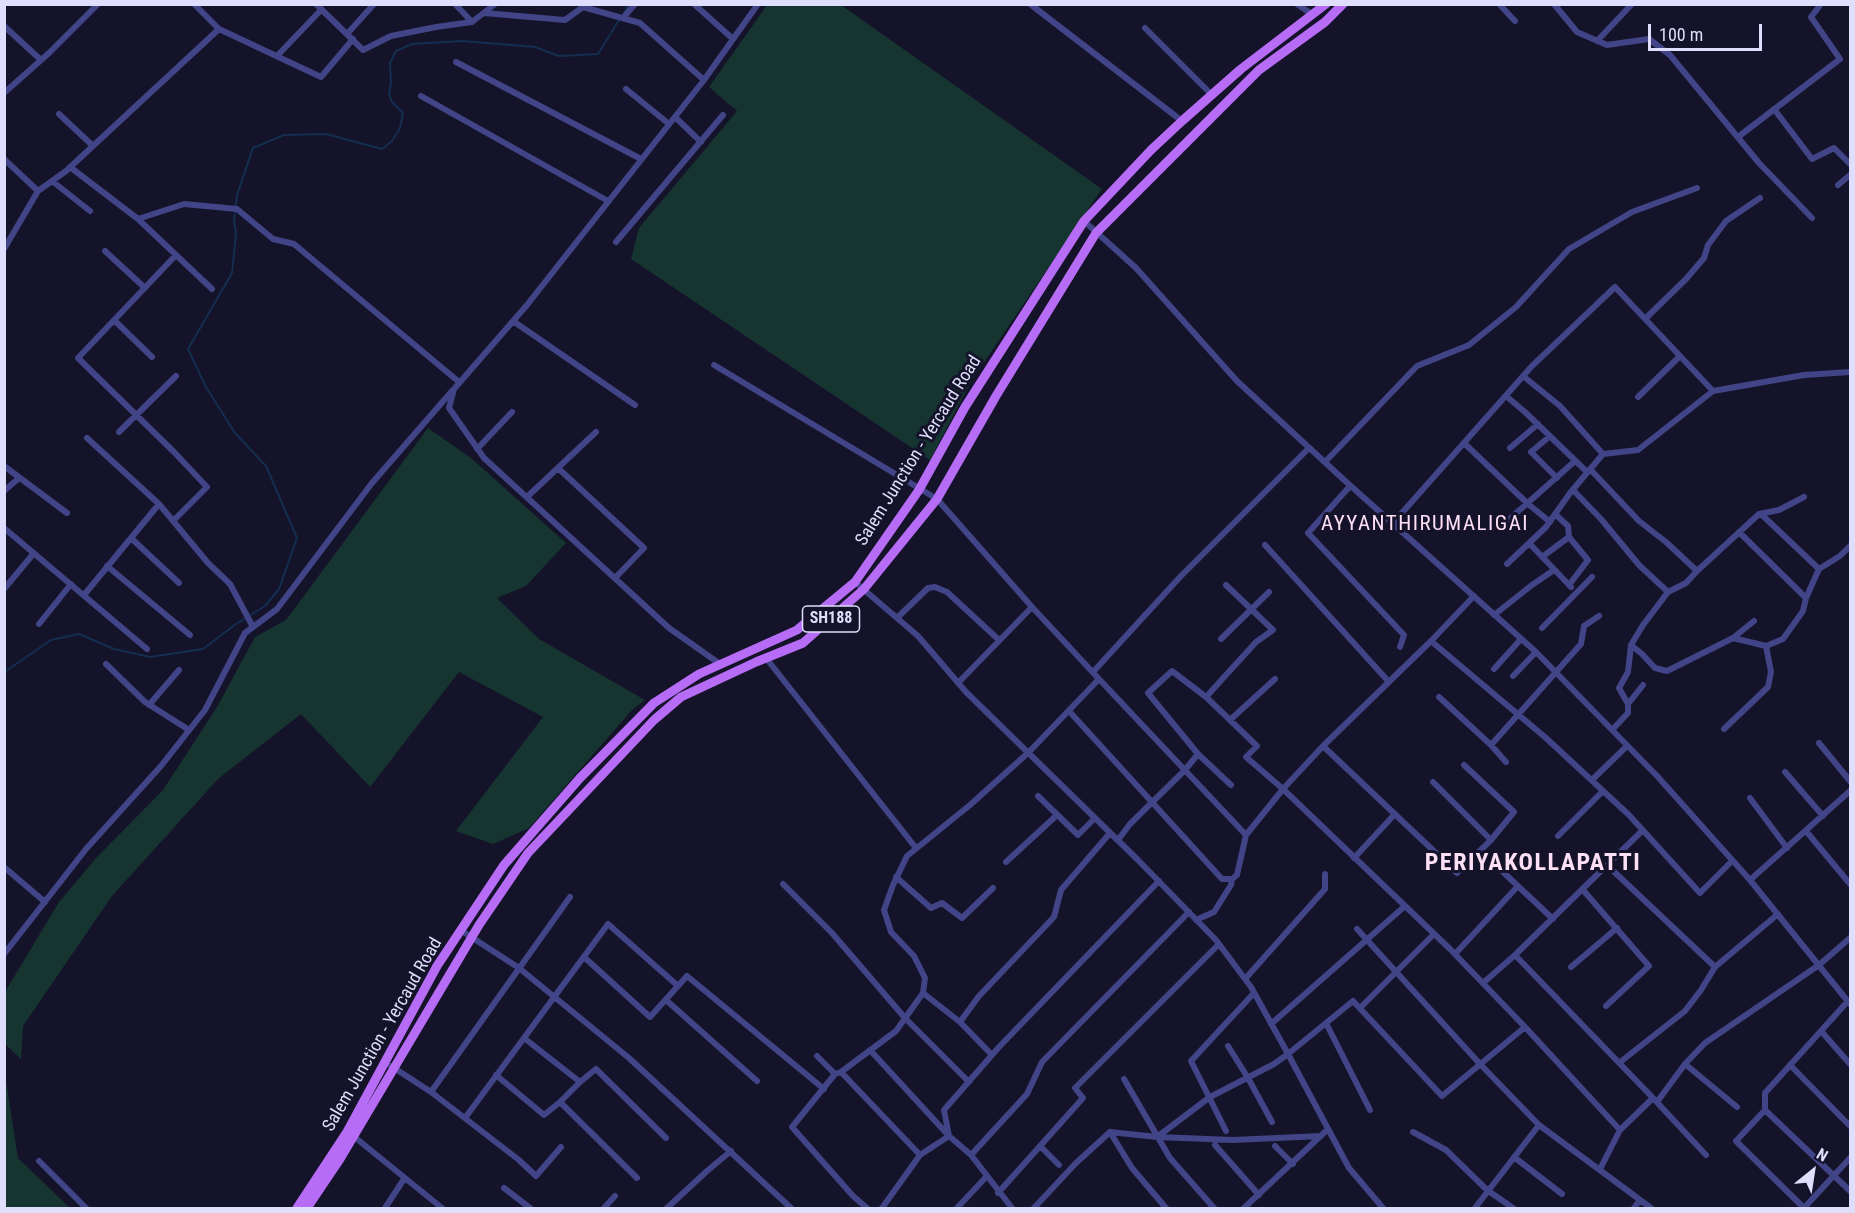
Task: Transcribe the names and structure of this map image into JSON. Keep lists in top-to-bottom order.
{
  "streets": {
    "main road": ["Salem Junction - Yercaud Road", "SH188"]
  },
  "crossings": [
    ["Salem Junction - Yercaud Road", "SH188"]
  ],
  "districts": ["AYYANTHIRUMALIGAI", "PERIYAKOLLAPATTI"],
  "scale_bar": "100 m",
  "north": "top right"
}
